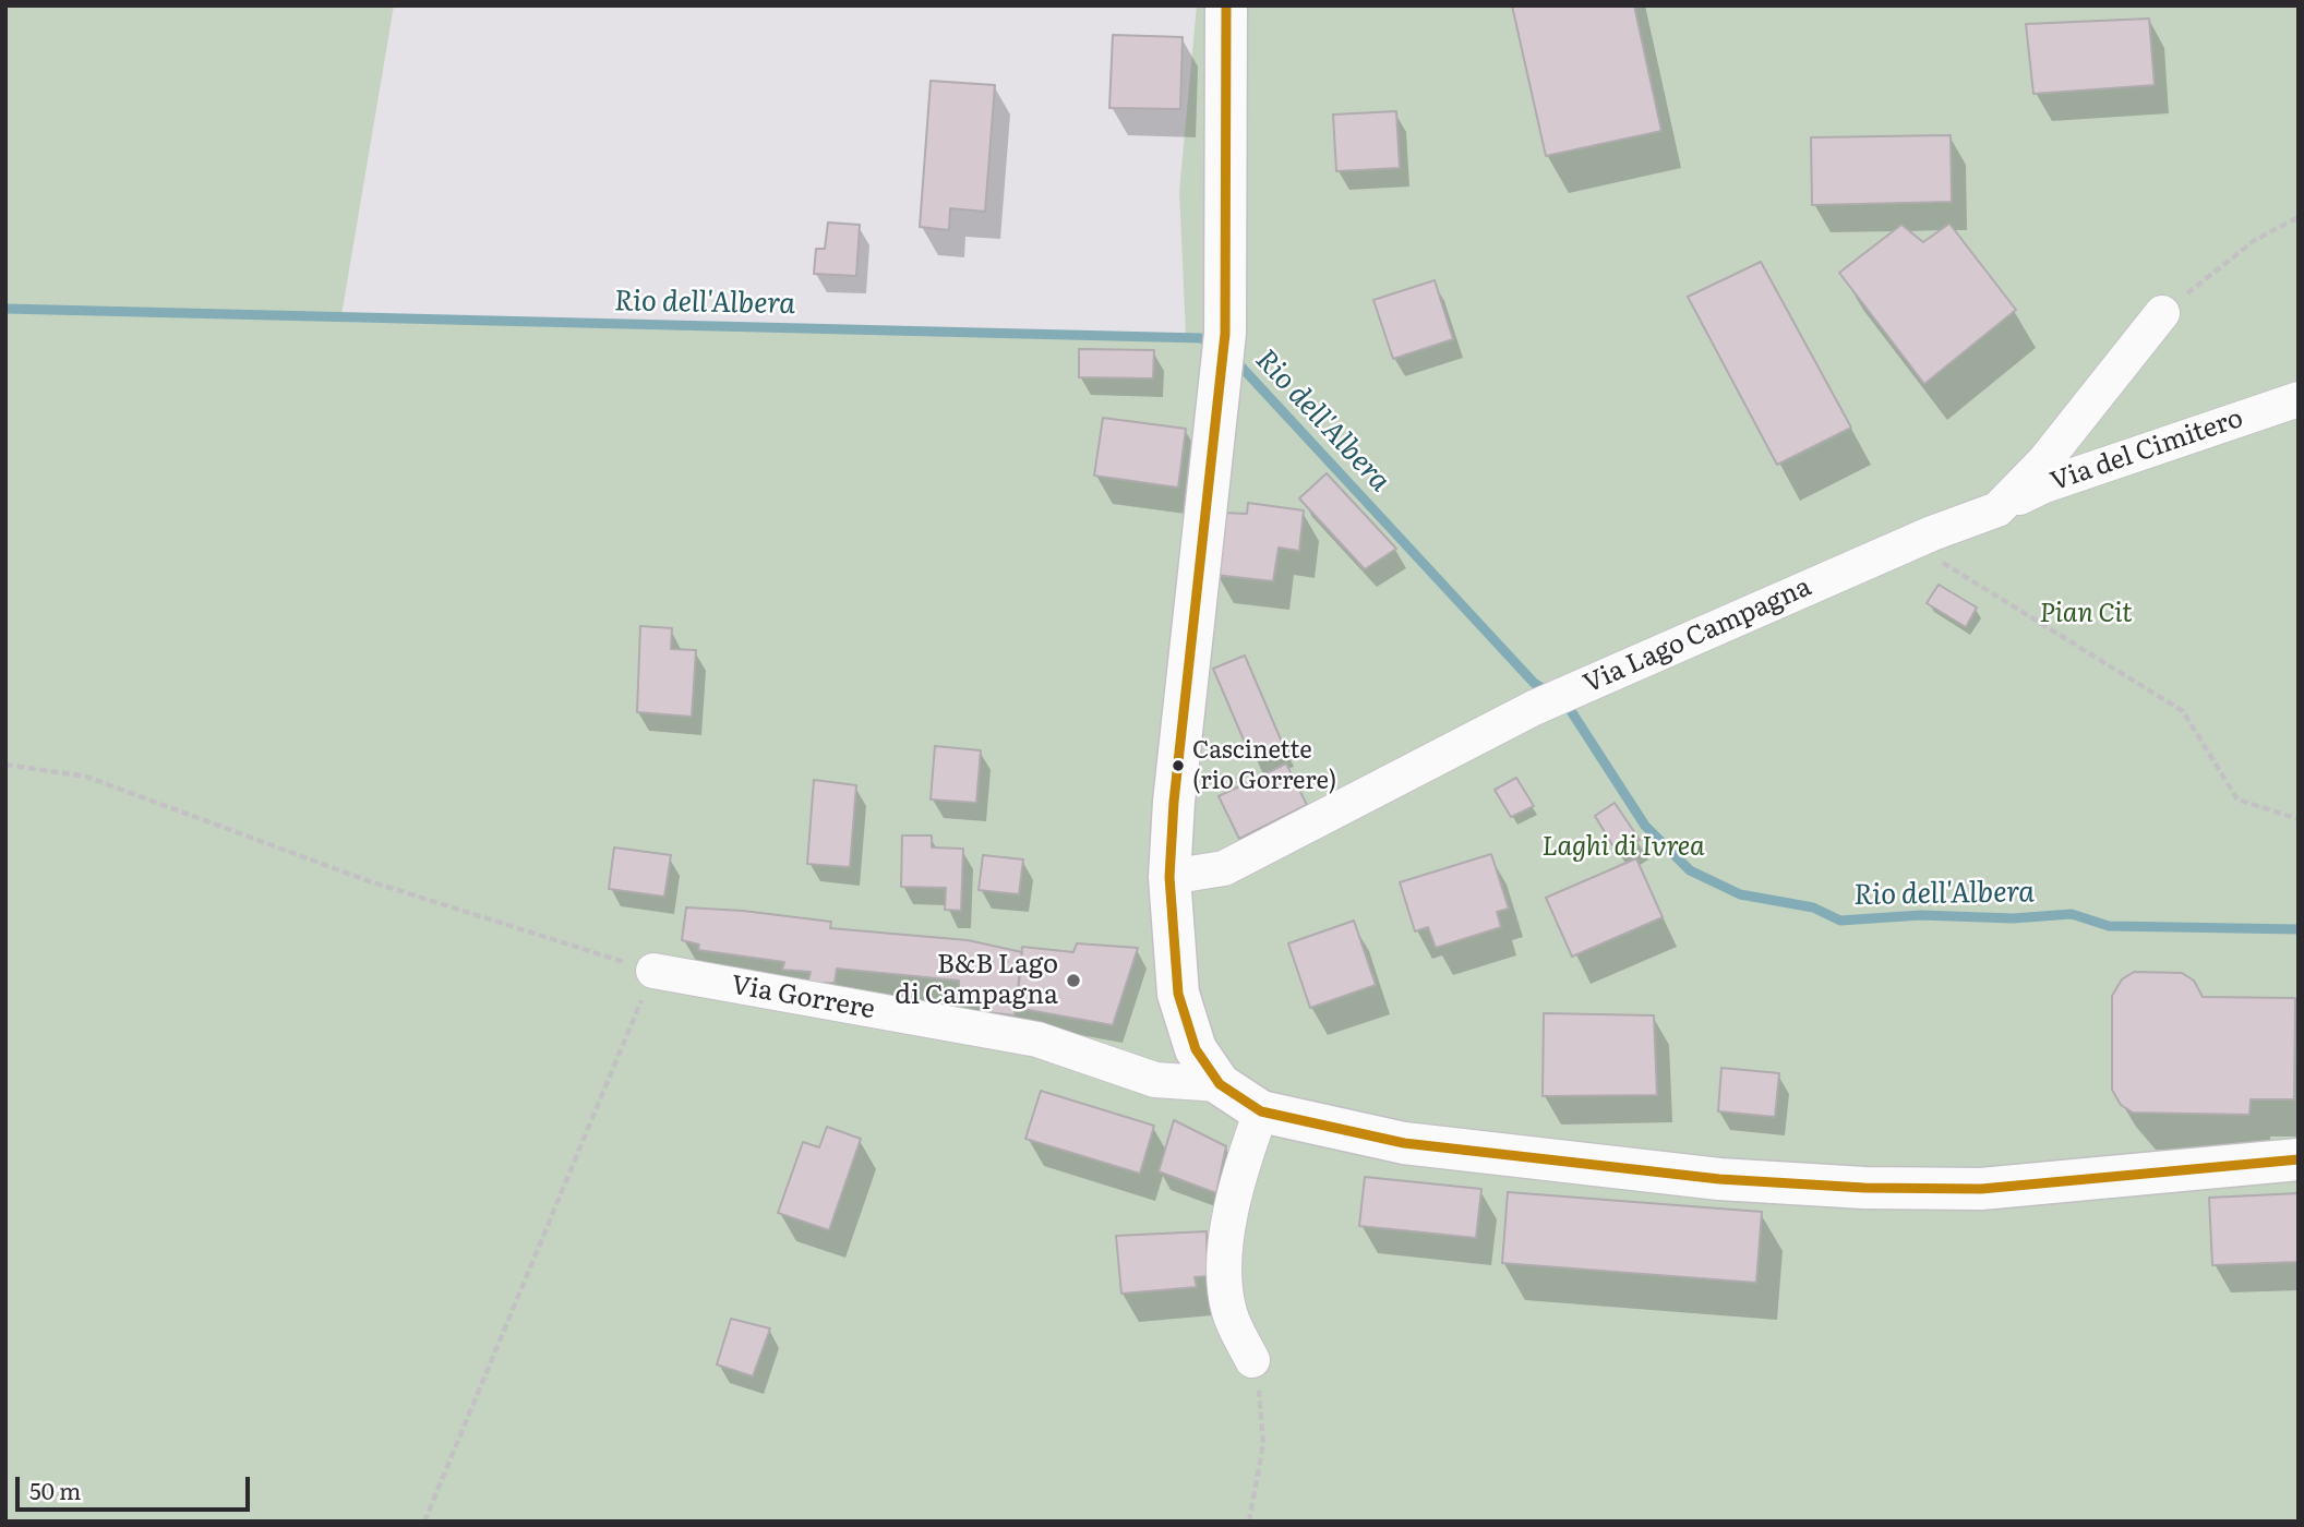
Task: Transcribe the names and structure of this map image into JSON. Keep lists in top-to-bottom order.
{
  "streets": {
    "street": ["Via del Cimitero", "Via Lago Campagna", "Via Gorrere"]
  },
  "crossings": [
    ["Via del Cimitero", "Via Lago Campagna"]
  ],
  "water": ["Rio dell'Albera"],
  "parks": ["Pian Cit", "Laghi di Ivrea"],
  "places": ["Cascinette (rio Gorrere)", "B&B Lago di Campagna"],
  "scale_bar": "50 m"
}
